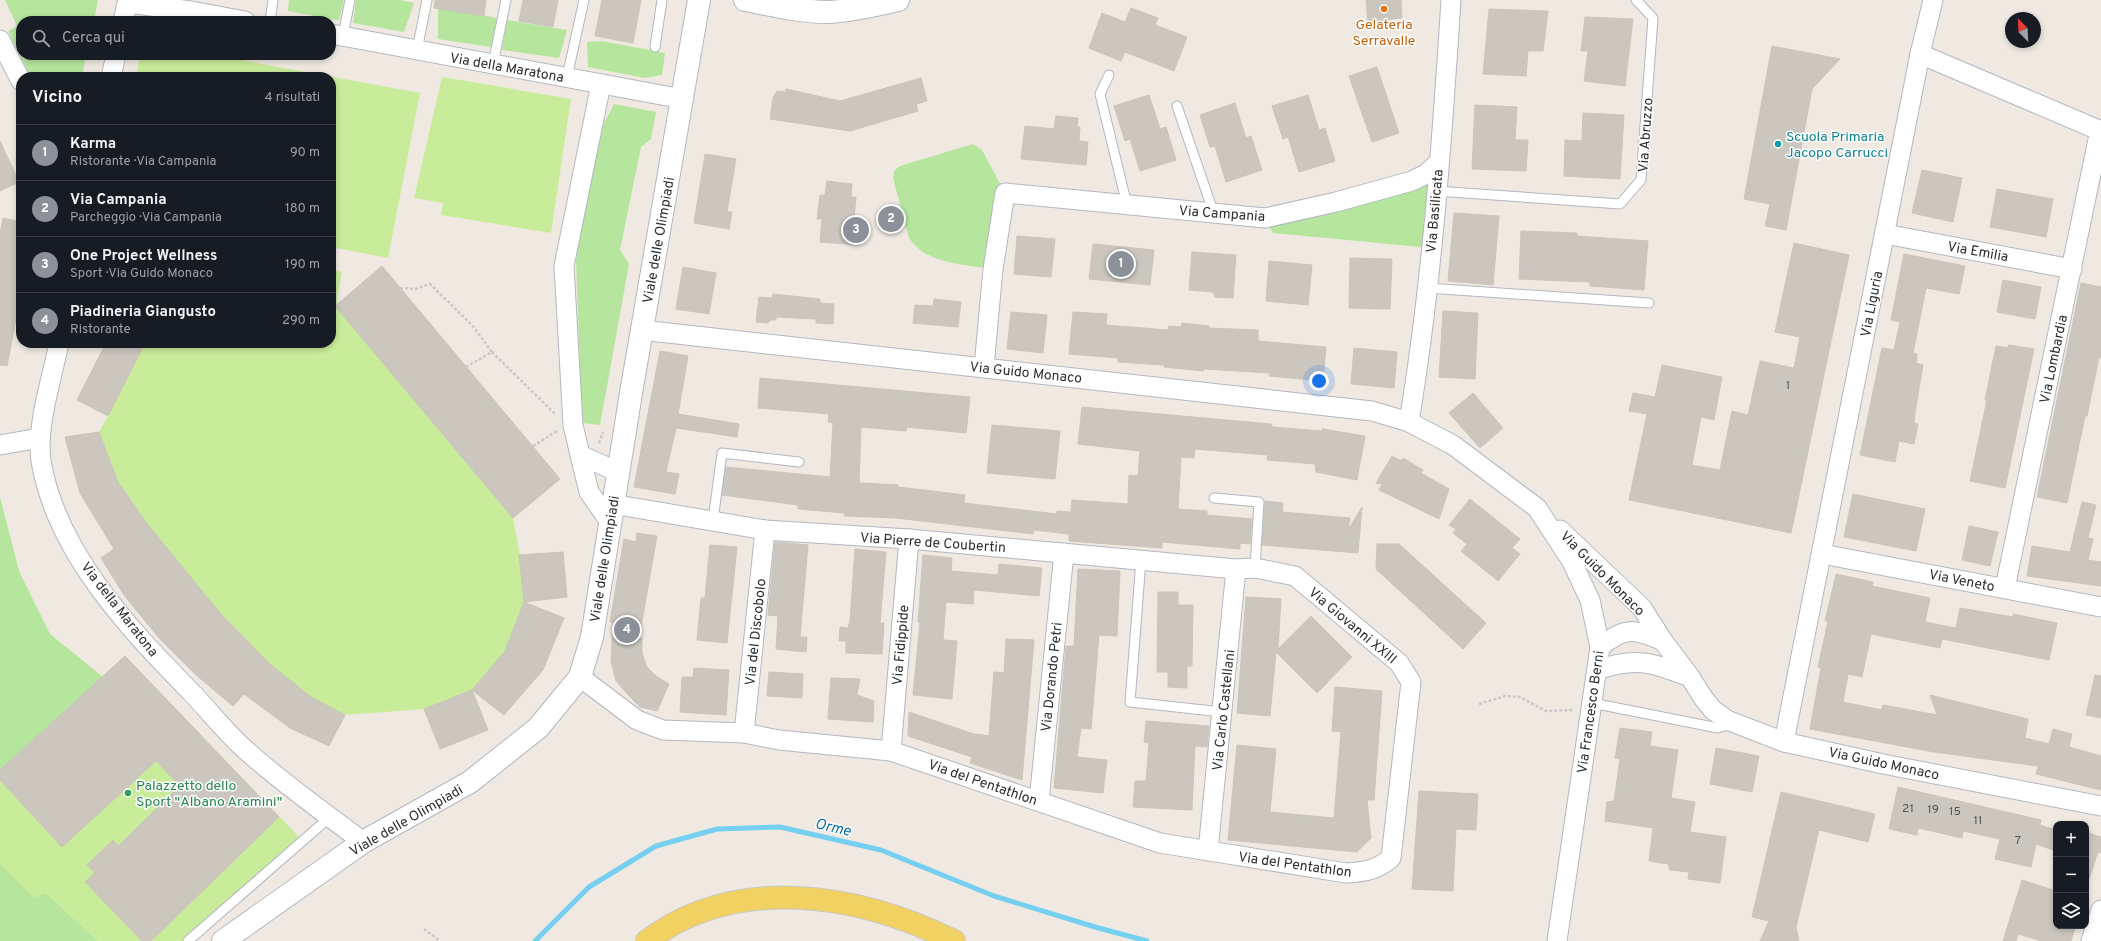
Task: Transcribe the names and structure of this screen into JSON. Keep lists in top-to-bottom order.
{
  "streets": {
    "street": [
      "Via della Maratona",
      "Via Basilicata",
      "Via Campania",
      "Viale delle Olimpiadi",
      "Via Emilia",
      "Via Liguria",
      "Via Lombardia",
      "Via Guido Monaco",
      "Via Pierre de Coubertin",
      "Via Veneto",
      "Via Giovanni XXIII",
      "Via del Discobolo",
      "Via Fidippide",
      "Via Dorando Petri",
      "Via Carlo Castellani",
      "Via Francesco Berni",
      "Via del Pentathlon"
    ],
    "lane": ["Via Abruzzo"]
  },
  "crossings": [
    ["Via della Maratona", "Viale delle Olimpiadi"],
    ["Via Abruzzo", "Via Basilicata"],
    ["Via Basilicata", "Via Campania"],
    ["Via Basilicata", "Via Guido Monaco"],
    ["Via Basilicata", "Via Francesco Berni"],
    ["Via Campania", "Via Guido Monaco"],
    ["Viale delle Olimpiadi", "Via Guido Monaco"],
    ["Viale delle Olimpiadi", "Via Pierre de Coubertin"],
    ["Viale delle Olimpiadi", "Via del Pentathlon"],
    ["Via Emilia", "Via Liguria"],
    ["Via Emilia", "Via Lombardia"],
    ["Via Liguria", "Via Guido Monaco"],
    ["Via Liguria", "Via Veneto"],
    ["Via Lombardia", "Via Veneto"],
    ["Via Guido Monaco", "Via Francesco Berni"],
    ["Via Pierre de Coubertin", "Via Giovanni XXIII"],
    ["Via Pierre de Coubertin", "Via del Discobolo"],
    ["Via Pierre de Coubertin", "Via Fidippide"],
    ["Via Pierre de Coubertin", "Via Dorando Petri"],
    ["Via Pierre de Coubertin", "Via Carlo Castellani"],
    ["Via Giovanni XXIII", "Via del Pentathlon"],
    ["Via del Discobolo", "Via del Pentathlon"],
    ["Via Fidippide", "Via del Pentathlon"],
    ["Via Dorando Petri", "Via del Pentathlon"],
    ["Via Carlo Castellani", "Via del Pentathlon"]
  ],
  "water": ["Orme"],
  "places": ["Gelateria Serravalle", "Scuola Primaria Jacopo Carrucci", "Palazzetto dello Sport \"Albano Aramini\""],
  "house_numbers": [
    "1",
    "21",
    "19",
    "15",
    "11",
    "7"
  ],
  "north": "top left",
  "page": {
    "search": "Cerca qui",
    "heading": ["Vicino", "4 risultati"],
    "list": [
      {
        "mark": "1",
        "name": "Karma",
        "note": "Ristorante · Via Campania",
        "value": "90 m"
      },
      {
        "mark": "2",
        "name": "Via Campania",
        "note": "Parcheggio · Via Campania",
        "value": "180 m"
      },
      {
        "mark": "3",
        "name": "One Project Wellness",
        "note": "Sport · Via Guido Monaco",
        "value": "190 m"
      },
      {
        "mark": "4",
        "name": "Piadineria Giangusto",
        "note": "Ristorante",
        "value": "290 m"
      }
    ],
    "pins": [
      "2",
      "3",
      "1",
      "4"
    ],
    "map_buttons": ["+", "−"]
  }
}
